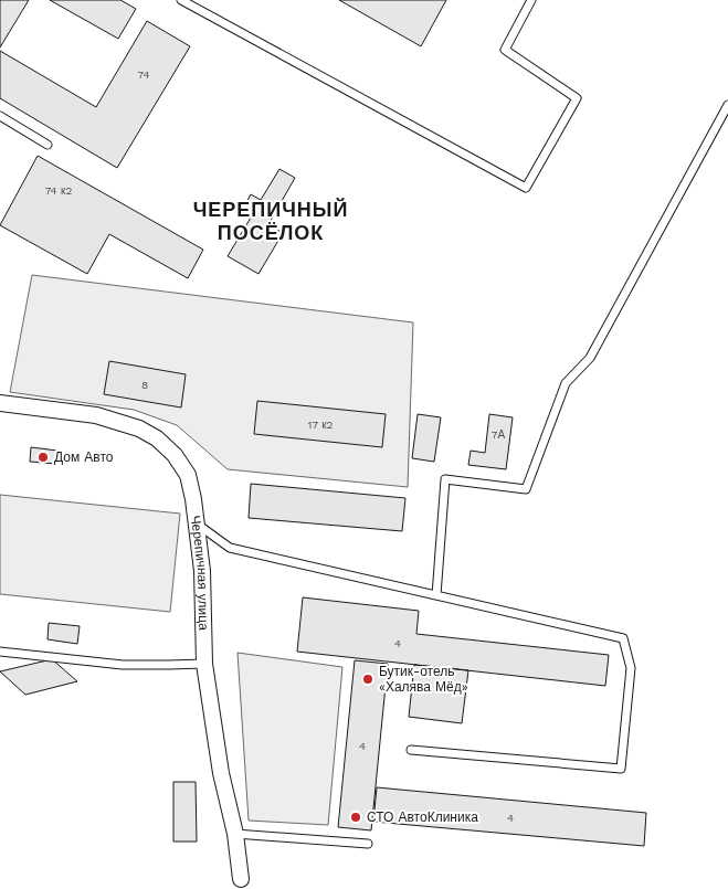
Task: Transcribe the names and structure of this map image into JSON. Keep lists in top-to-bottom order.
{
  "streets": {
    "street": ["Черепичная улица"]
  },
  "districts": ["ЧЕРЕПИЧНЫЙ ПОСЁЛОК"],
  "places": ["Дом Авто", "Бутик-отель «Халява Мёд»", "СТО АвтоКлиника"],
  "house_numbers": [
    "74",
    "74 к2",
    "8",
    "17 к2",
    "7А",
    "4",
    "4",
    "4"
  ]
}
